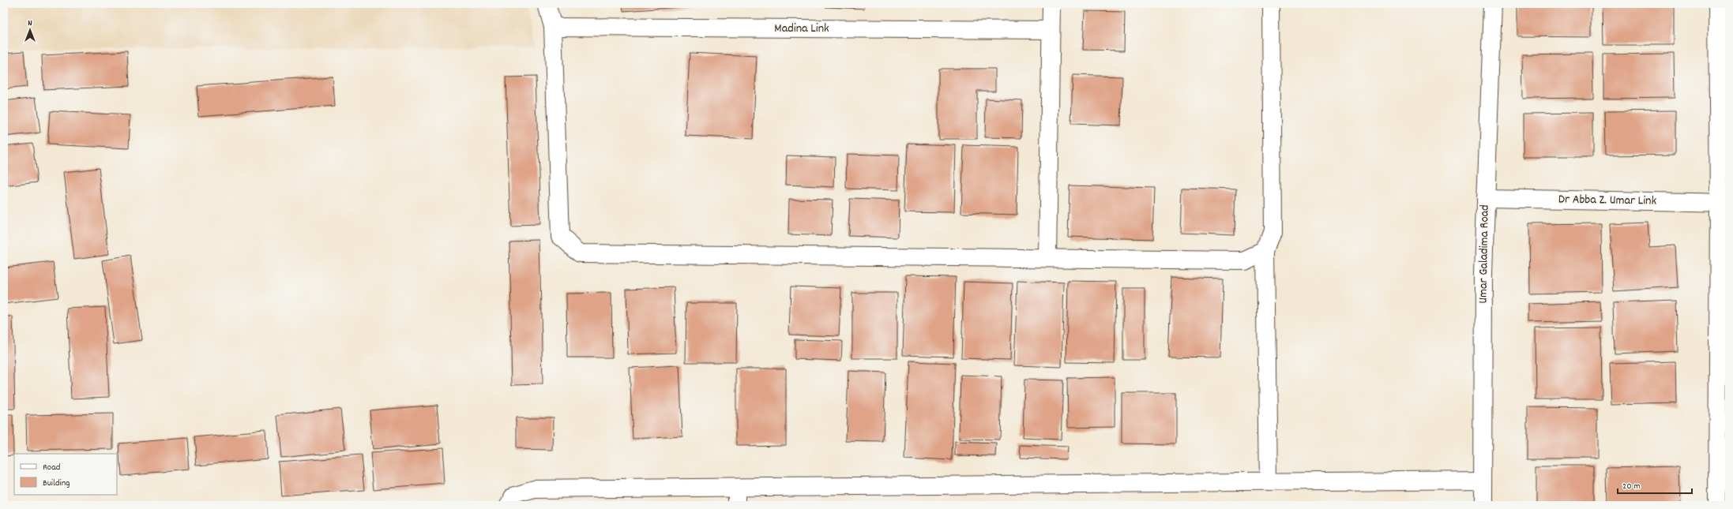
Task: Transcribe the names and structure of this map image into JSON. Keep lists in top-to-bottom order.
{
  "streets": {
    "street": ["Madina Link", "Dr Abba Z. Umar Link", "Umar Galadima Road"]
  },
  "crossings": [
    ["Dr Abba Z. Umar Link", "Umar Galadima Road"]
  ],
  "legend": ["Road", "Building"],
  "scale_bar": "20 m",
  "north": "top"
}
